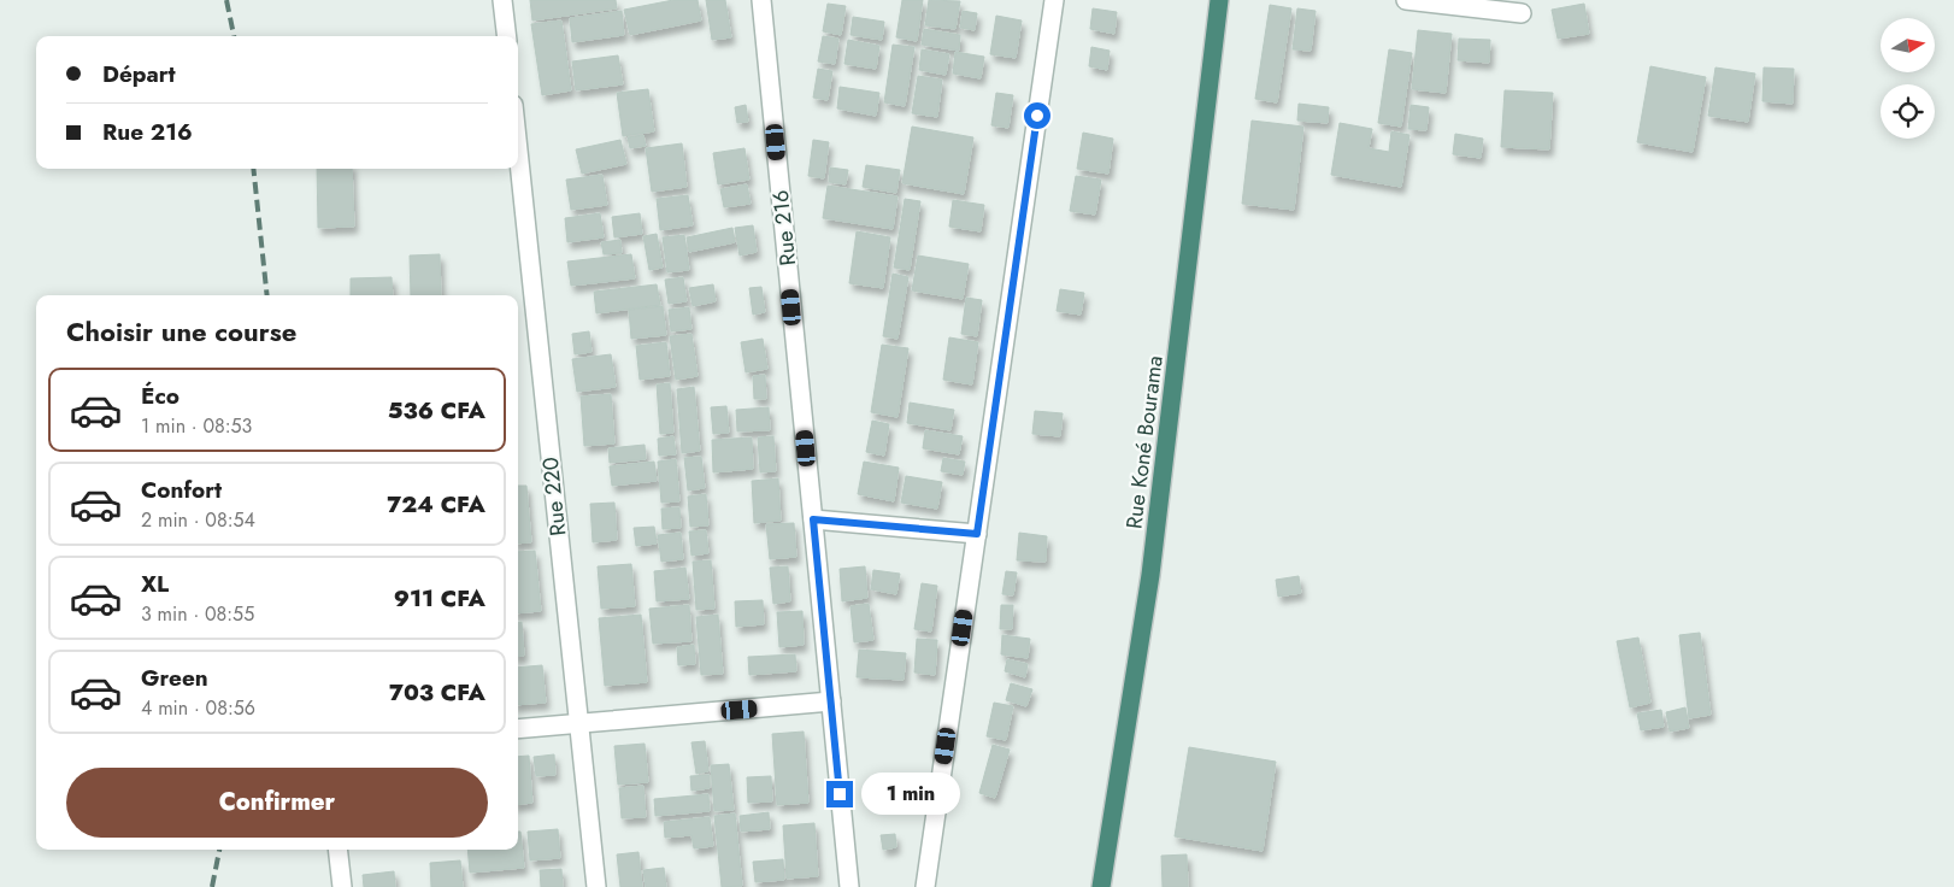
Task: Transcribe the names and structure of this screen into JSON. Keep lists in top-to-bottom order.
{
  "streets": {
    "highway": ["Rue Koné Bourama"],
    "street": ["Rue 216", "Rue 220"]
  },
  "north": "right",
  "page": {
    "banner": ["Départ", "Rue 216"],
    "heading": "Choisir une course",
    "list": [
      {
        "name": "Éco",
        "note": "1 min · 08:53",
        "value": "536 CFA"
      },
      {
        "name": "Confort",
        "note": "2 min · 08:54",
        "value": "724 CFA"
      },
      {
        "name": "XL",
        "note": "3 min · 08:55",
        "value": "911 CFA"
      },
      {
        "name": "Green",
        "note": "4 min · 08:56",
        "value": "703 CFA"
      }
    ],
    "buttons": "Confirmer",
    "bubble": "1 min"
  }
}
